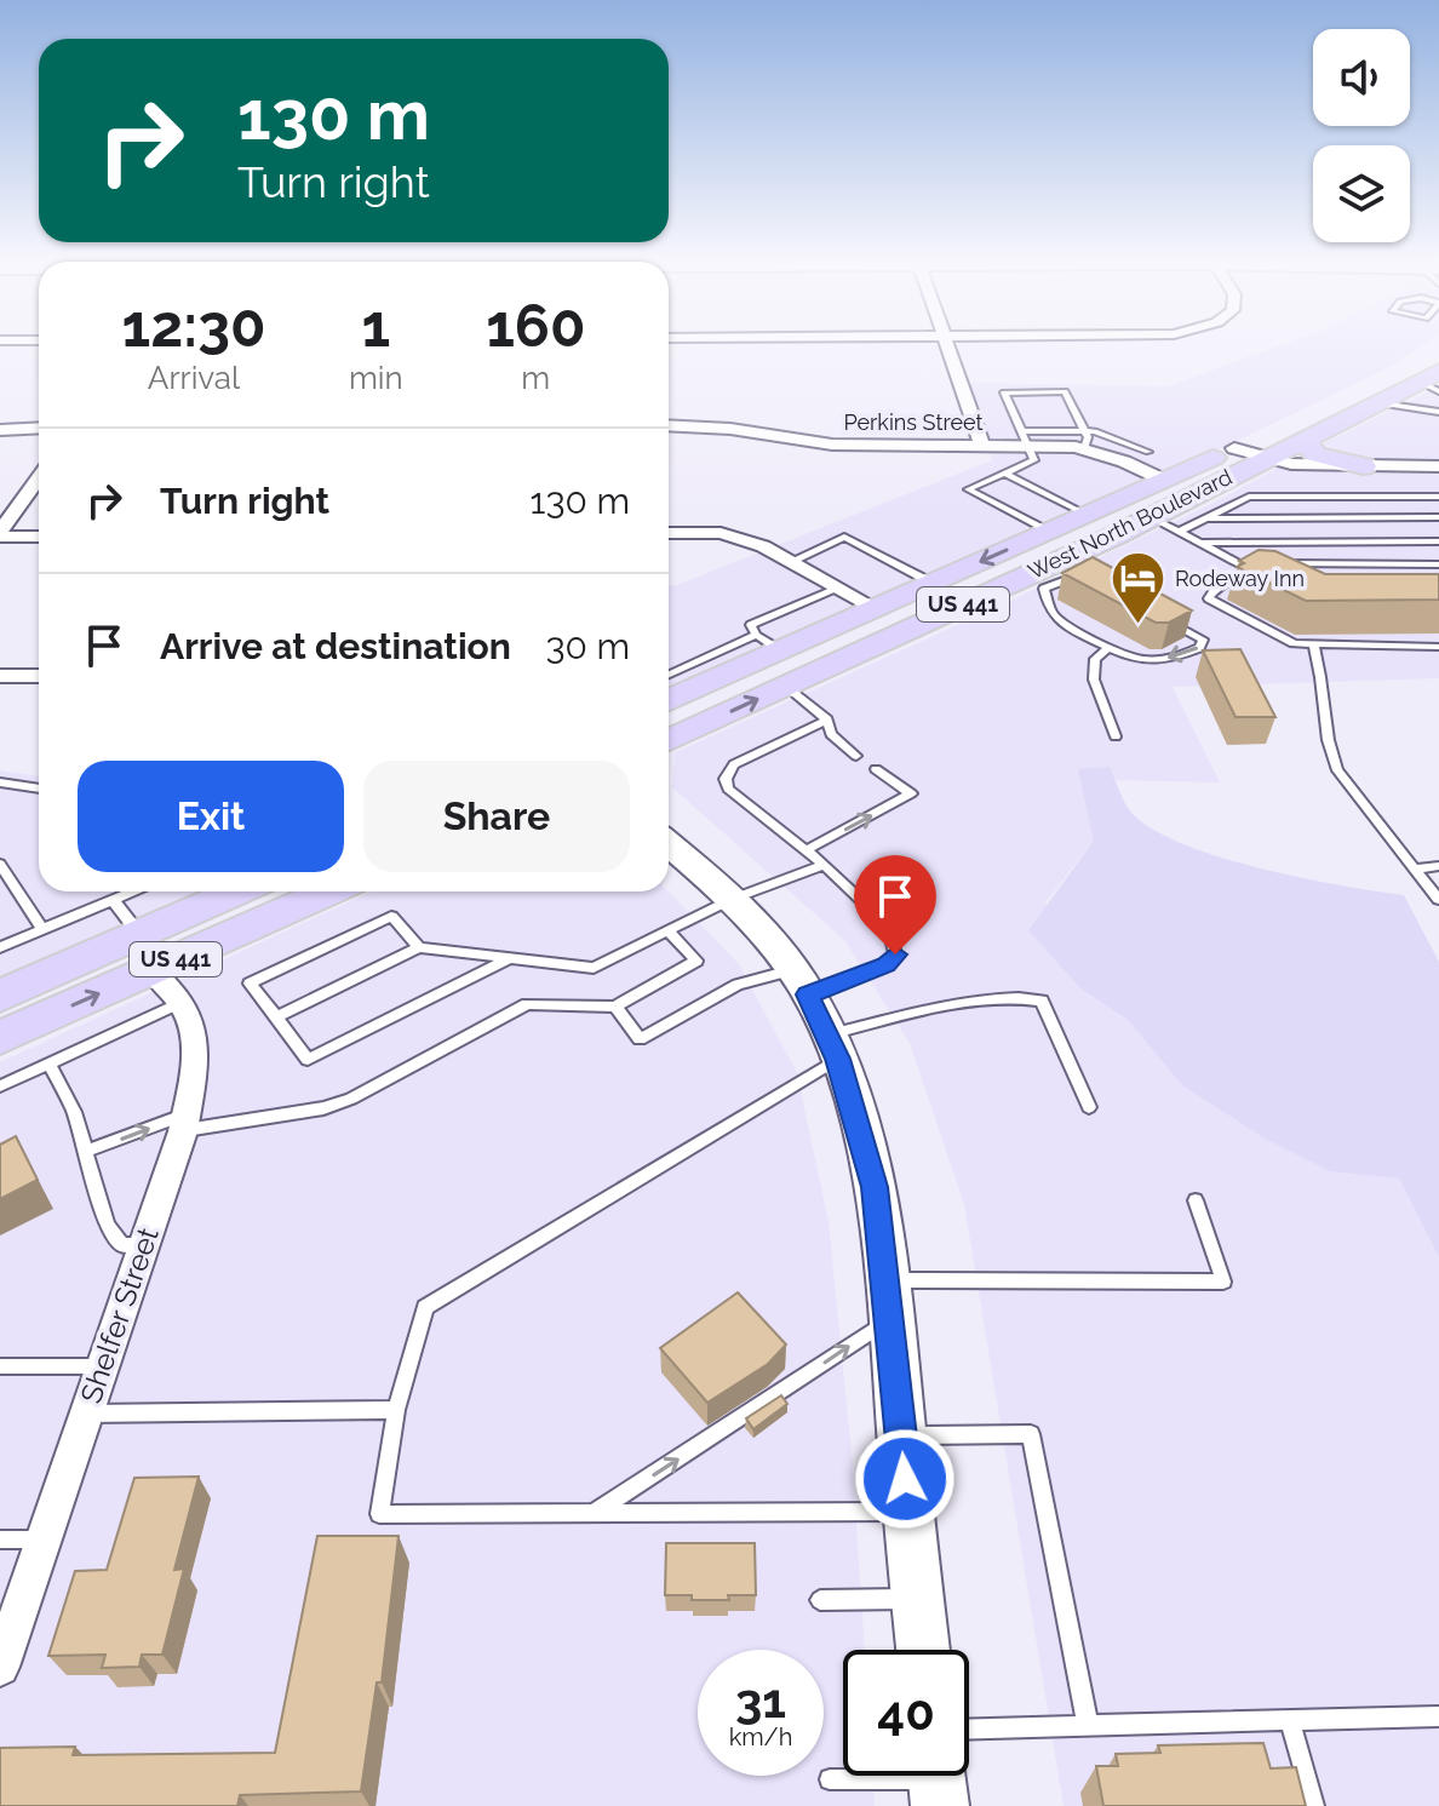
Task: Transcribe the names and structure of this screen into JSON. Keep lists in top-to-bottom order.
{
  "streets": {
    "main road": ["West North Boulevard", "US 441"],
    "street": ["Perkins Street", "Shelfer Street"]
  },
  "crossings": [
    ["Perkins Street", "West North Boulevard"],
    ["US 441", "Shelfer Street"]
  ],
  "places": {
    "hotel": ["Rodeway Inn"]
  },
  "page": {
    "turn": ["130 m", "Turn right"],
    "eta": [
      "12:30",
      "Arrival",
      "1",
      "min",
      "160",
      "m"
    ],
    "list": [
      {
        "name": "Turn right",
        "value": "130 m"
      },
      {
        "name": "Arrive at destination",
        "value": "30 m"
      }
    ],
    "buttons": ["Exit", "Share"],
    "speed": "31 km/h",
    "limit": "40"
  }
}
